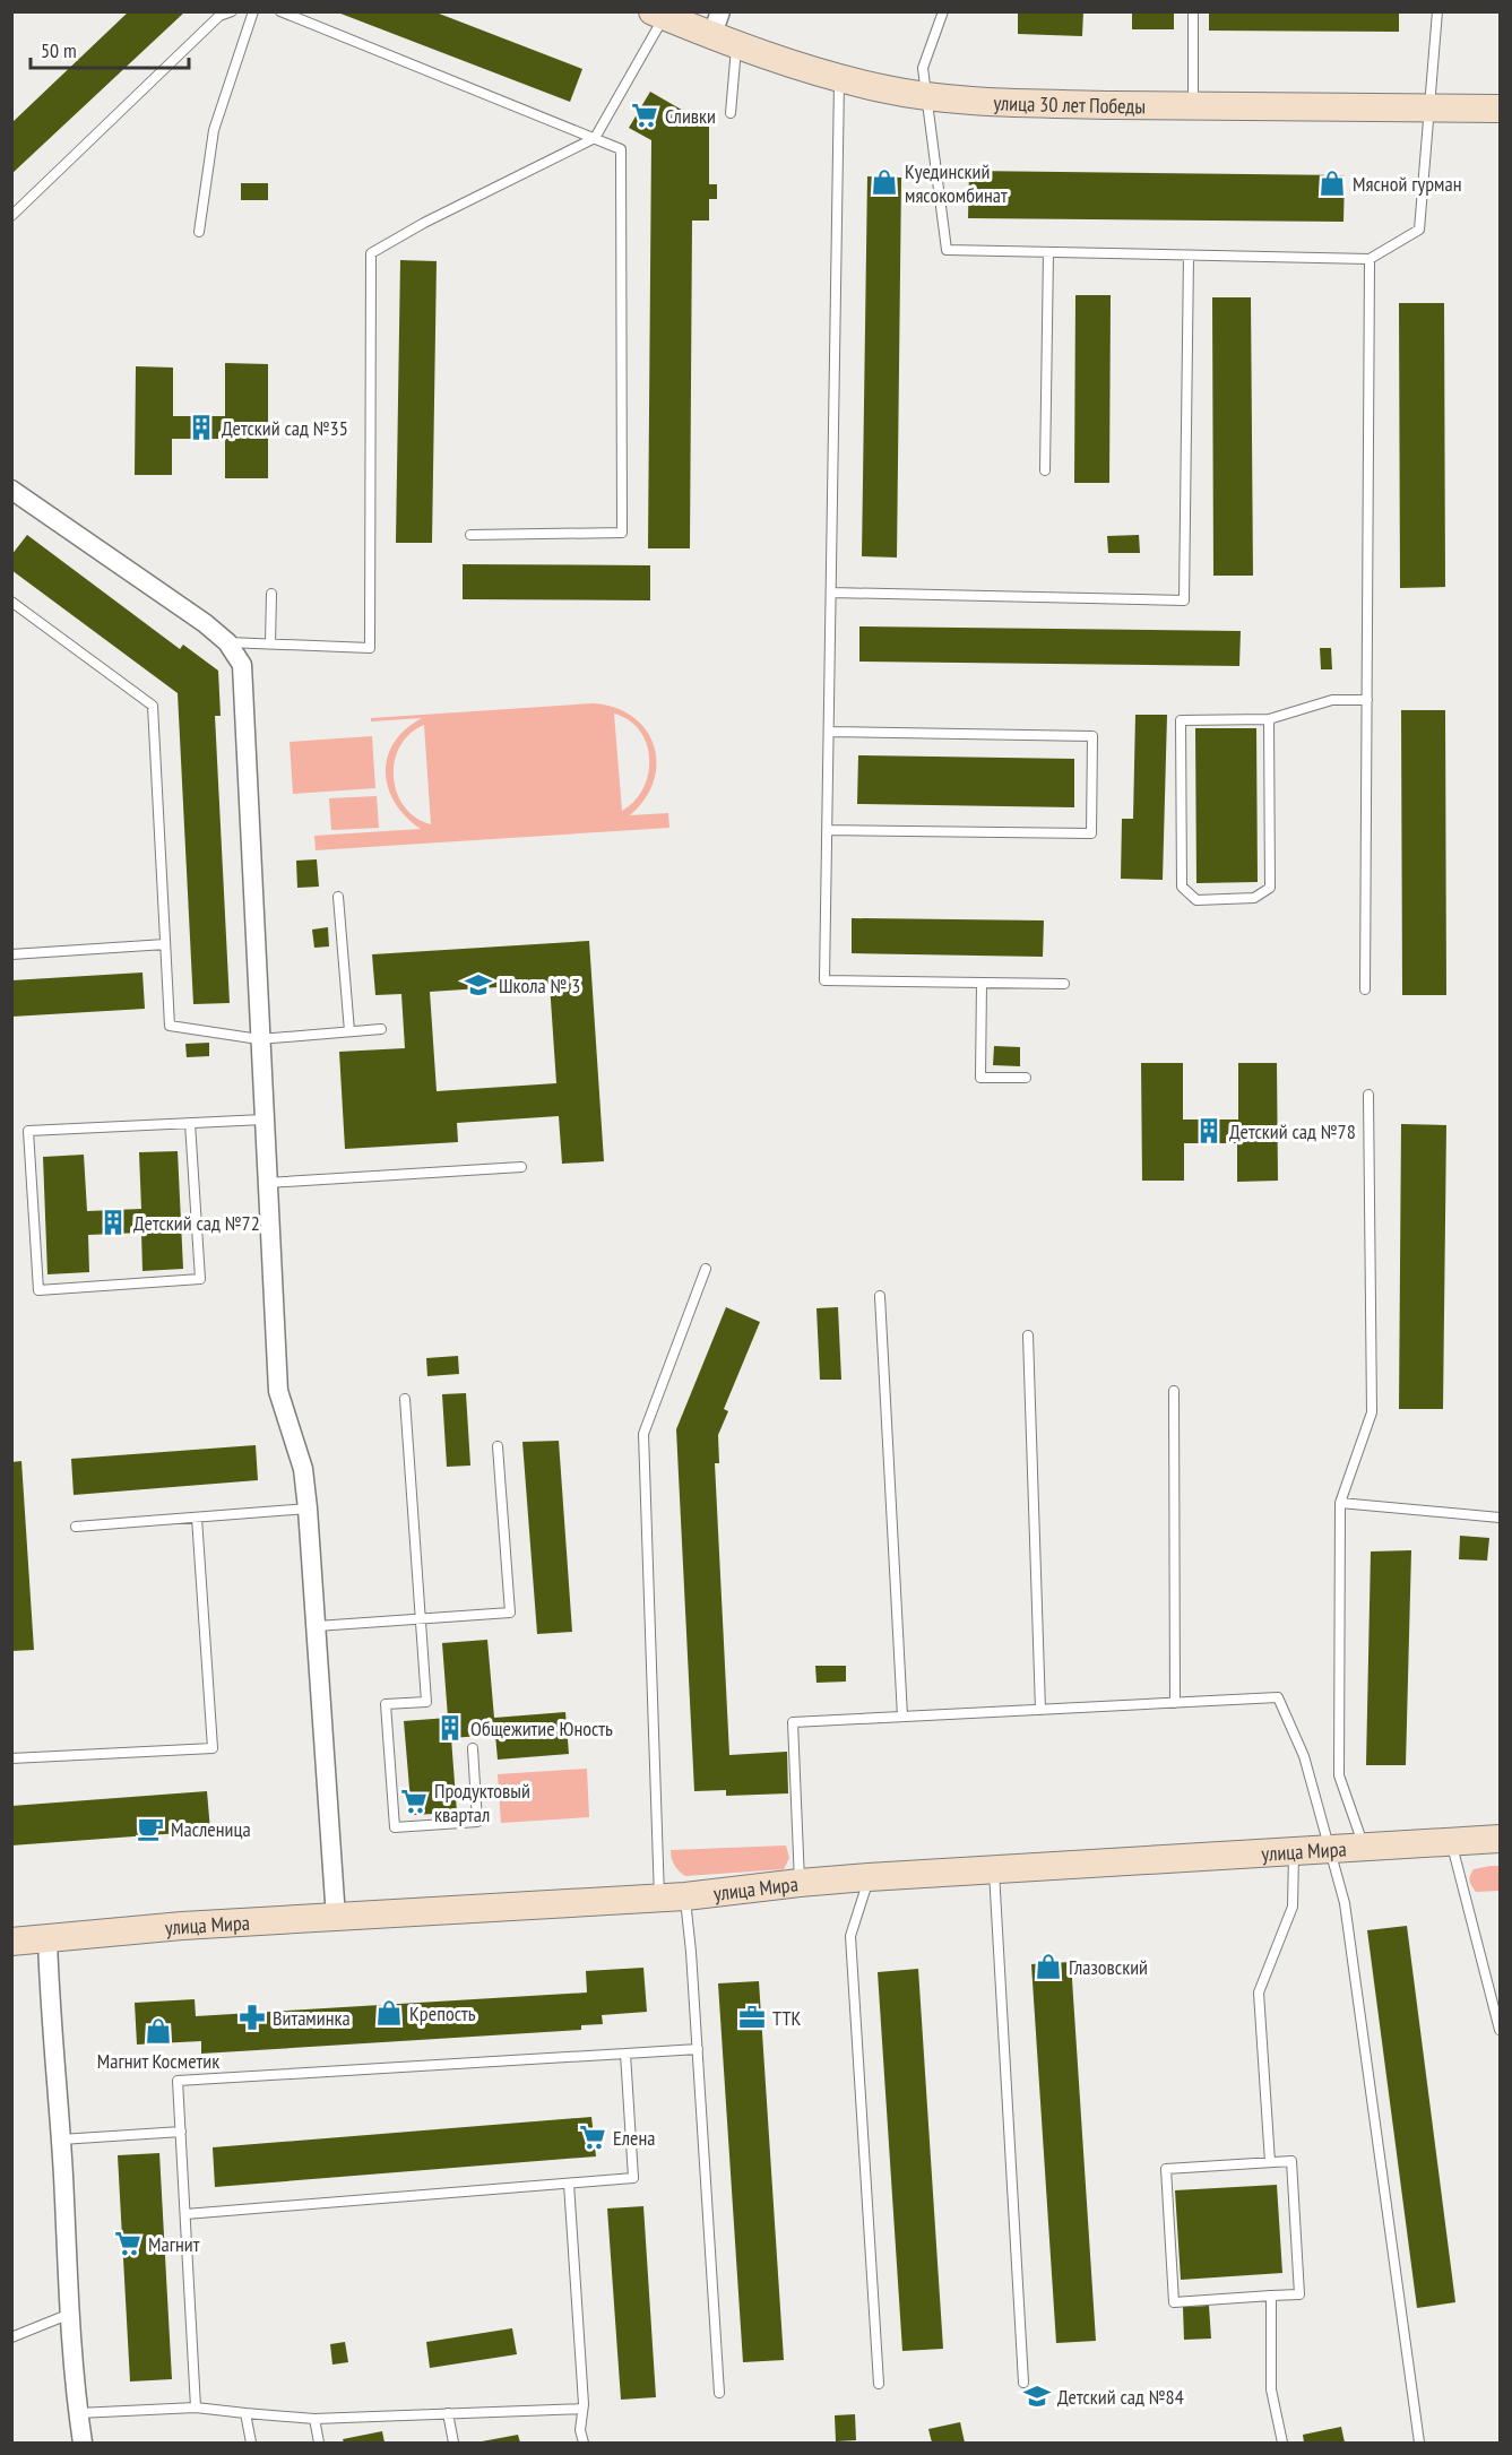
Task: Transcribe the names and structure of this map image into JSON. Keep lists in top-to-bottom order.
{
  "streets": {
    "main road": ["улица 30 лет Победы", "улица Мира"]
  },
  "places": {
    "supermarket": [
      "Сливки",
      "Продуктовый квартал",
      "Елена",
      "Магнит"
    ],
    "shop": [
      "Куединский мясокомбинат",
      "Мясной гурман",
      "Глазовский",
      "Крепость",
      "Магнит Косметик"
    ],
    "building": [
      "Детский сад №35",
      "Детский сад №78",
      "Детский сад №72",
      "Общежитие Юность"
    ],
    "school or university": ["Школа № 3", "Детский сад №84"],
    "cafe": ["Масленица"],
    "pharmacy": ["Витаминка"],
    "office": ["ТТК"]
  },
  "scale_bar": "50 m"
}
